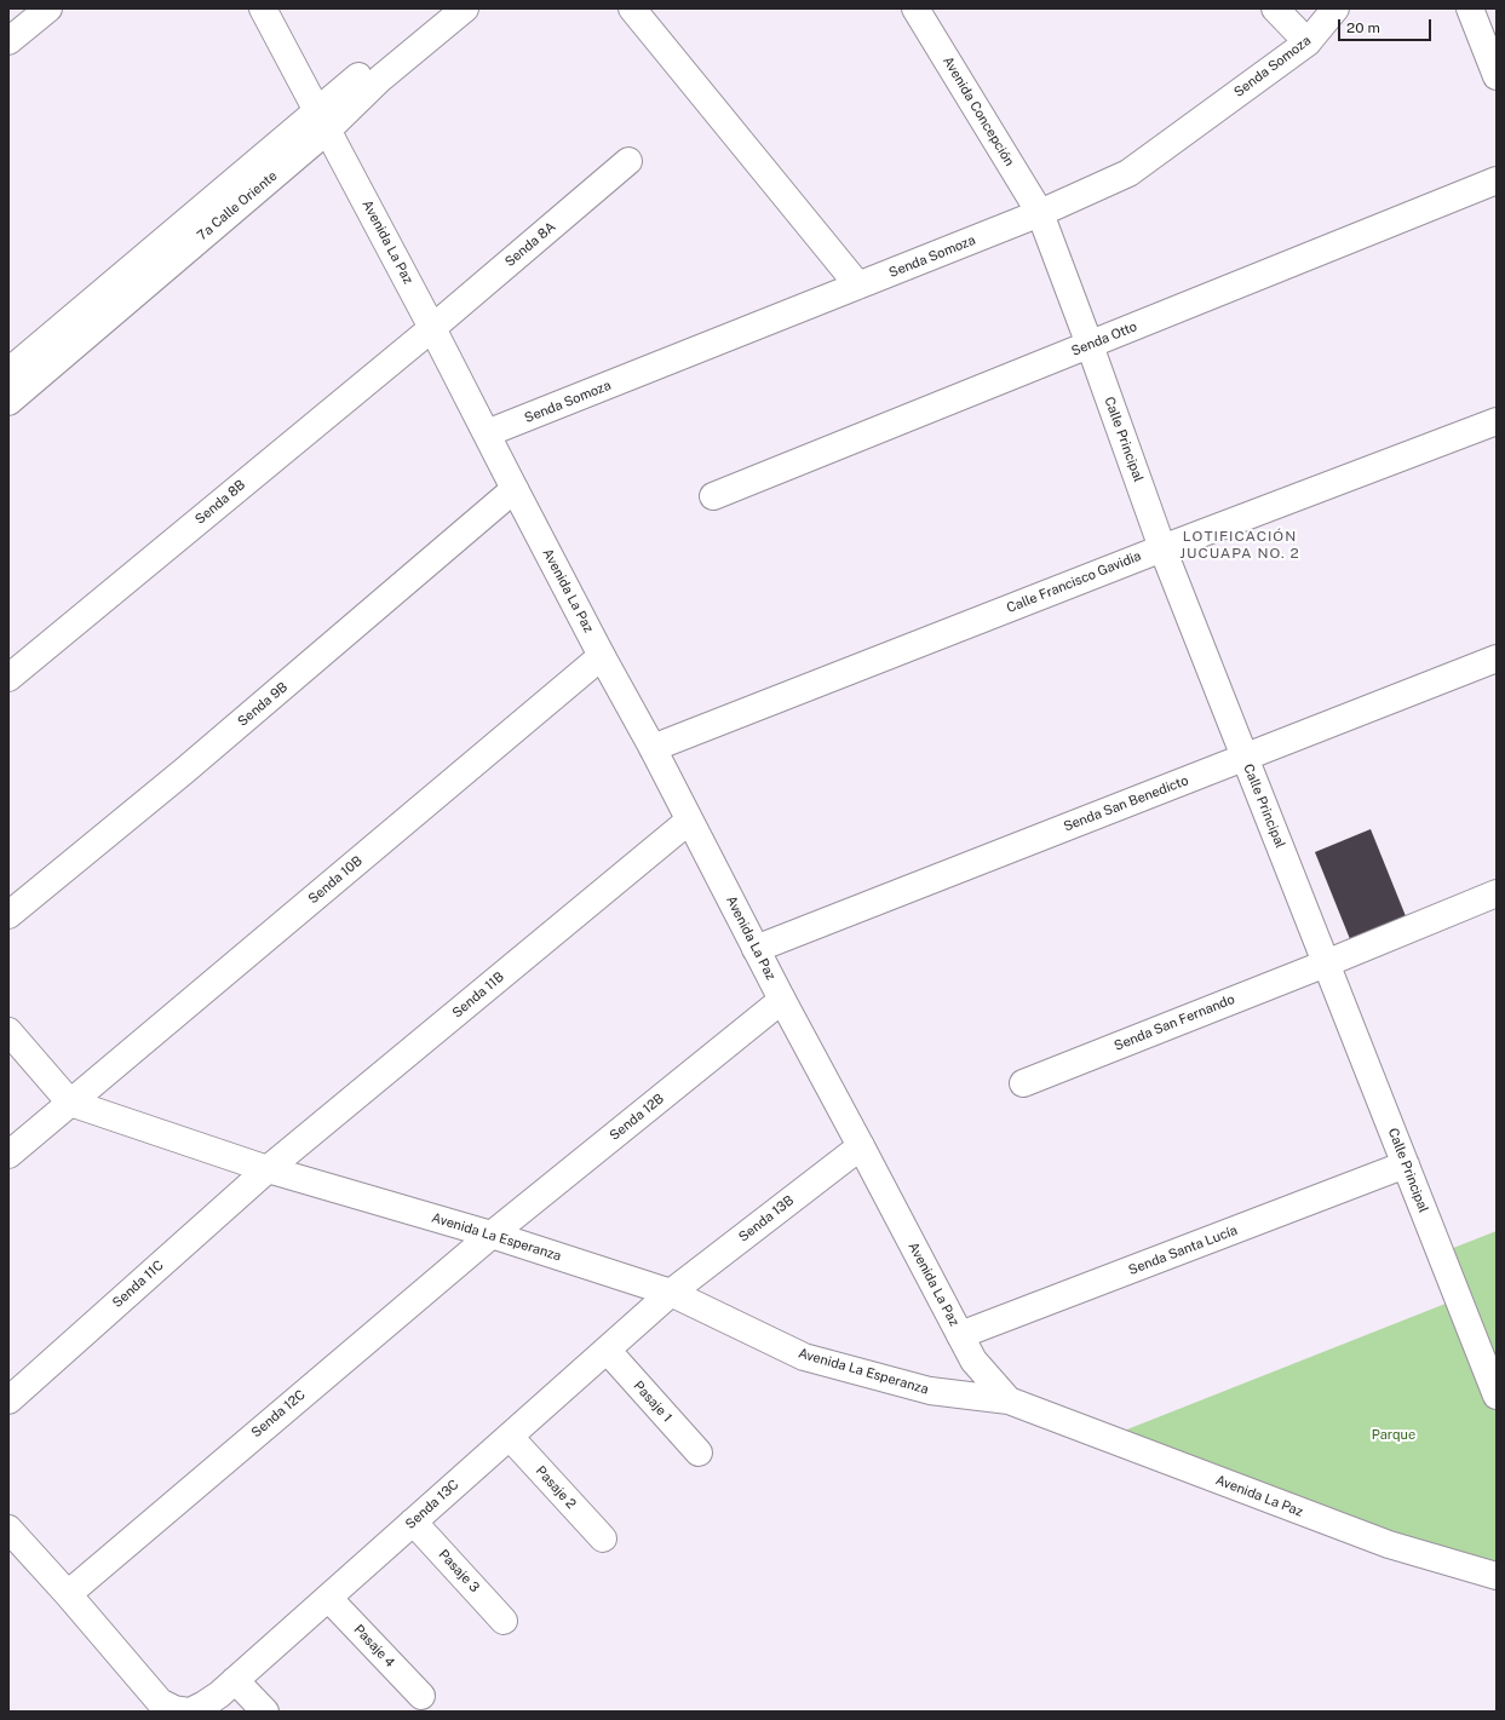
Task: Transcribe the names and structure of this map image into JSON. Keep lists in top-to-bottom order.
{
  "streets": {
    "street": [
      "Senda Somoza",
      "Avenida Concepción",
      "7a Calle Oriente",
      "Avenida La Paz",
      "Senda 8A",
      "Senda Otto",
      "Calle Principal",
      "Senda 8B",
      "Calle Francisco Gavidia",
      "Senda 9B",
      "Senda San Benedicto",
      "Senda 10B",
      "Senda 11B",
      "Senda San Fernando",
      "Senda 12B",
      "Senda 13B",
      "Avenida La Esperanza",
      "Senda Santa Lucía",
      "Senda 11C",
      "Pasaje 1",
      "Senda 12C",
      "Pasaje 2",
      "Senda 13C",
      "Pasaje 3",
      "Pasaje 4"
    ]
  },
  "crossings": [
    ["Senda Somoza", "Avenida Concepción"],
    ["Senda Somoza", "Avenida La Paz"],
    ["Senda Somoza", "Calle Principal"],
    ["Avenida Concepción", "Calle Principal"],
    ["7a Calle Oriente", "Avenida La Paz"],
    ["Avenida La Paz", "Senda 8A"],
    ["Avenida La Paz", "Senda 8B"],
    ["Avenida La Paz", "Calle Francisco Gavidia"],
    ["Avenida La Paz", "Senda 9B"],
    ["Avenida La Paz", "Senda San Benedicto"],
    ["Avenida La Paz", "Senda 10B"],
    ["Avenida La Paz", "Senda 11B"],
    ["Avenida La Paz", "Senda 12B"],
    ["Avenida La Paz", "Senda 13B"],
    ["Avenida La Paz", "Avenida La Esperanza"],
    ["Avenida La Paz", "Senda Santa Lucía"],
    ["Senda 8A", "Senda 8B"],
    ["Senda Otto", "Calle Principal"],
    ["Calle Principal", "Calle Francisco Gavidia"],
    ["Calle Principal", "Senda San Benedicto"],
    ["Calle Principal", "Senda San Fernando"],
    ["Calle Principal", "Senda Santa Lucía"],
    ["Senda 10B", "Avenida La Esperanza"],
    ["Senda 11B", "Avenida La Esperanza"],
    ["Senda 11B", "Senda 11C"],
    ["Senda 12B", "Avenida La Esperanza"],
    ["Senda 12B", "Senda 12C"],
    ["Senda 13B", "Avenida La Esperanza"],
    ["Senda 13B", "Senda 13C"],
    ["Avenida La Esperanza", "Senda 11C"],
    ["Avenida La Esperanza", "Senda 12C"],
    ["Avenida La Esperanza", "Senda 13C"],
    ["Pasaje 1", "Senda 13C"],
    ["Pasaje 2", "Senda 13C"],
    ["Senda 13C", "Pasaje 3"],
    ["Senda 13C", "Pasaje 4"]
  ],
  "districts": ["LOTIFICACIÓN JUCUAPA NO. 2"],
  "parks": ["Parque"],
  "scale_bar": "20 m"
}
